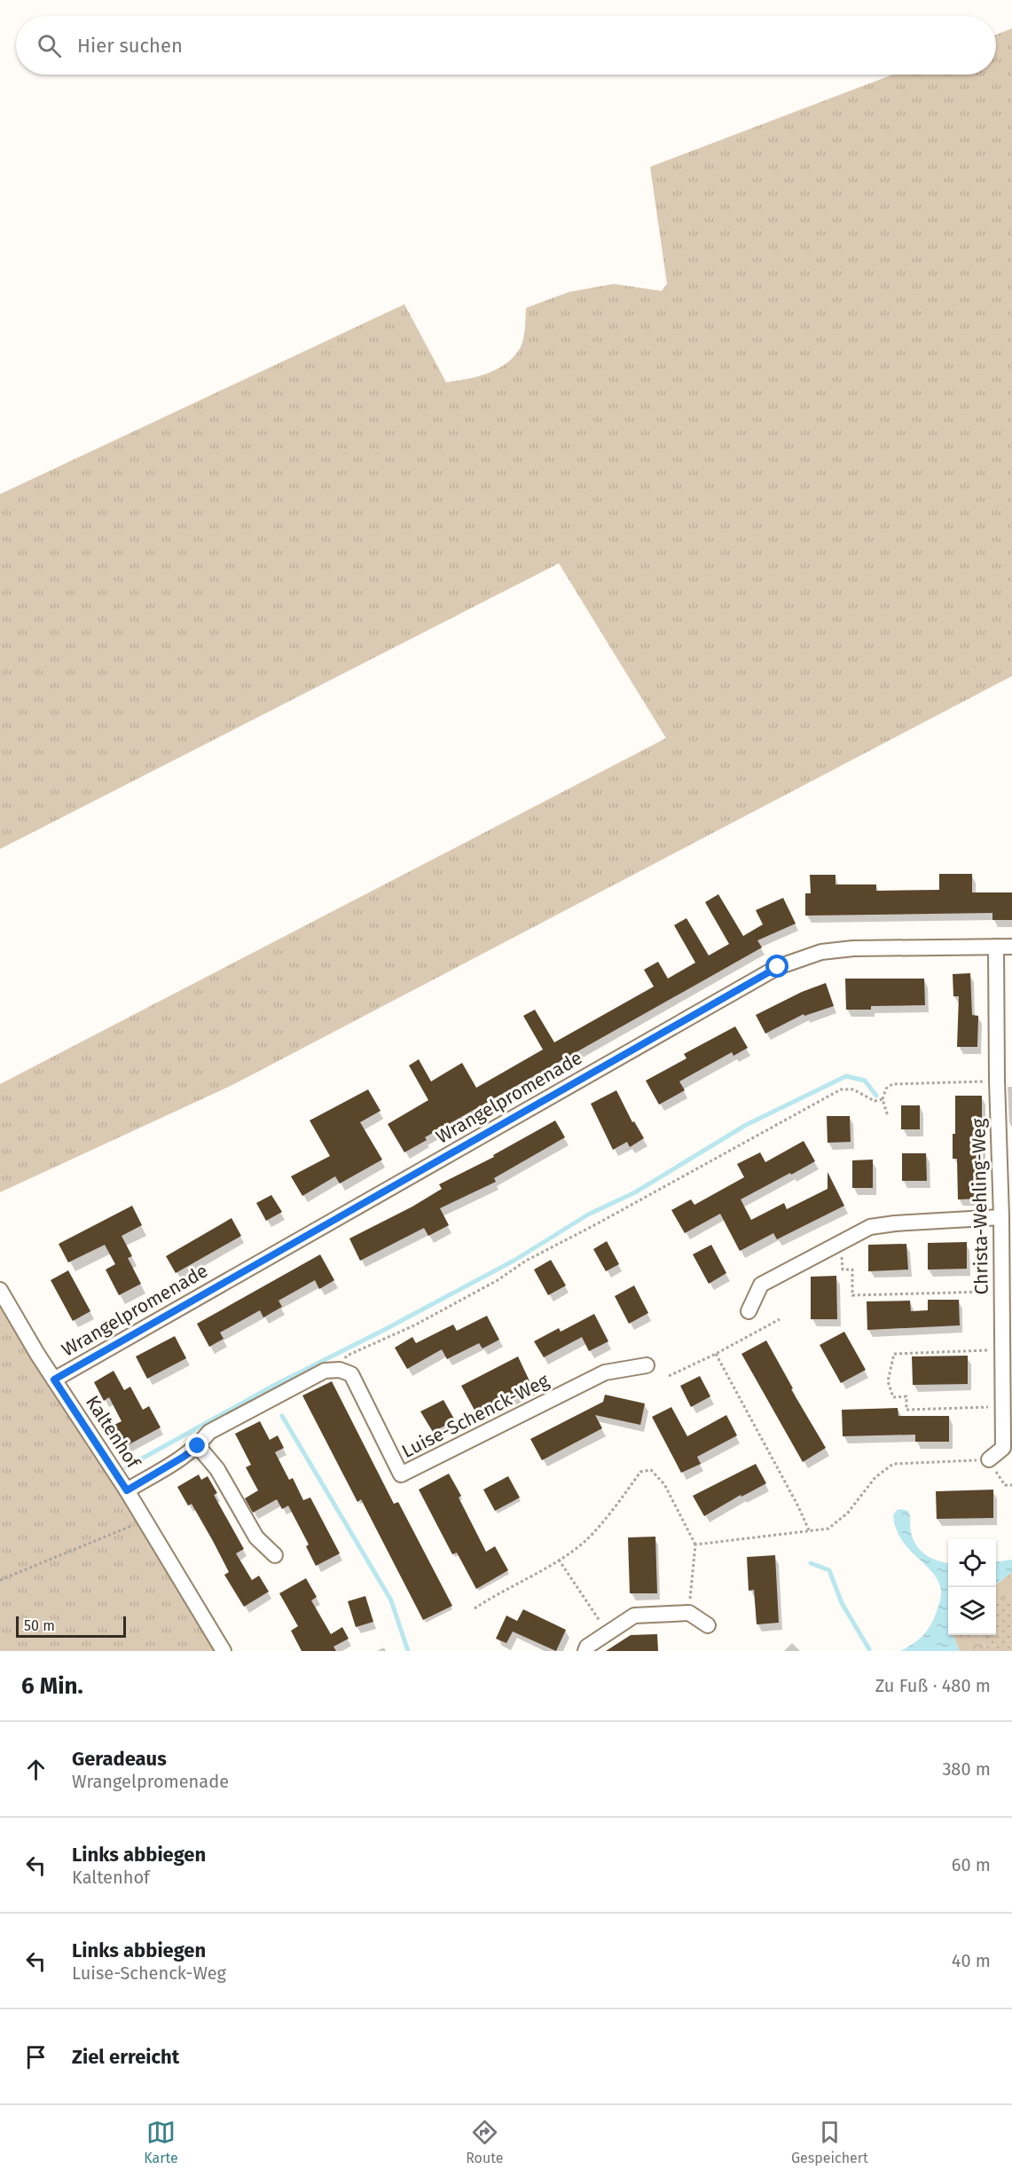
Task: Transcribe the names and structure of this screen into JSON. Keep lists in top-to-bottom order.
{
  "streets": {
    "street": [
      "Wrangelpromenade",
      "Christa-Wehling-Weg",
      "Luise-Schenck-Weg",
      "Kaltenhof"
    ]
  },
  "crossings": [
    ["Wrangelpromenade", "Christa-Wehling-Weg"],
    ["Wrangelpromenade", "Kaltenhof"]
  ],
  "scale_bar": "50 m",
  "page": {
    "search": "Hier suchen",
    "scale": "50 m",
    "heading": ["6 Min.", "Zu Fuß · 480 m"],
    "list": [
      ["Geradeaus", "Wrangelpromenade", "380 m"],
      ["Links abbiegen", "Kaltenhof", "60 m"],
      ["Links abbiegen", "Luise-Schenck-Weg", "40 m"],
      "Ziel erreicht"
    ],
    "nav": ["Karte", "Route", "Gespeichert"]
  }
}
